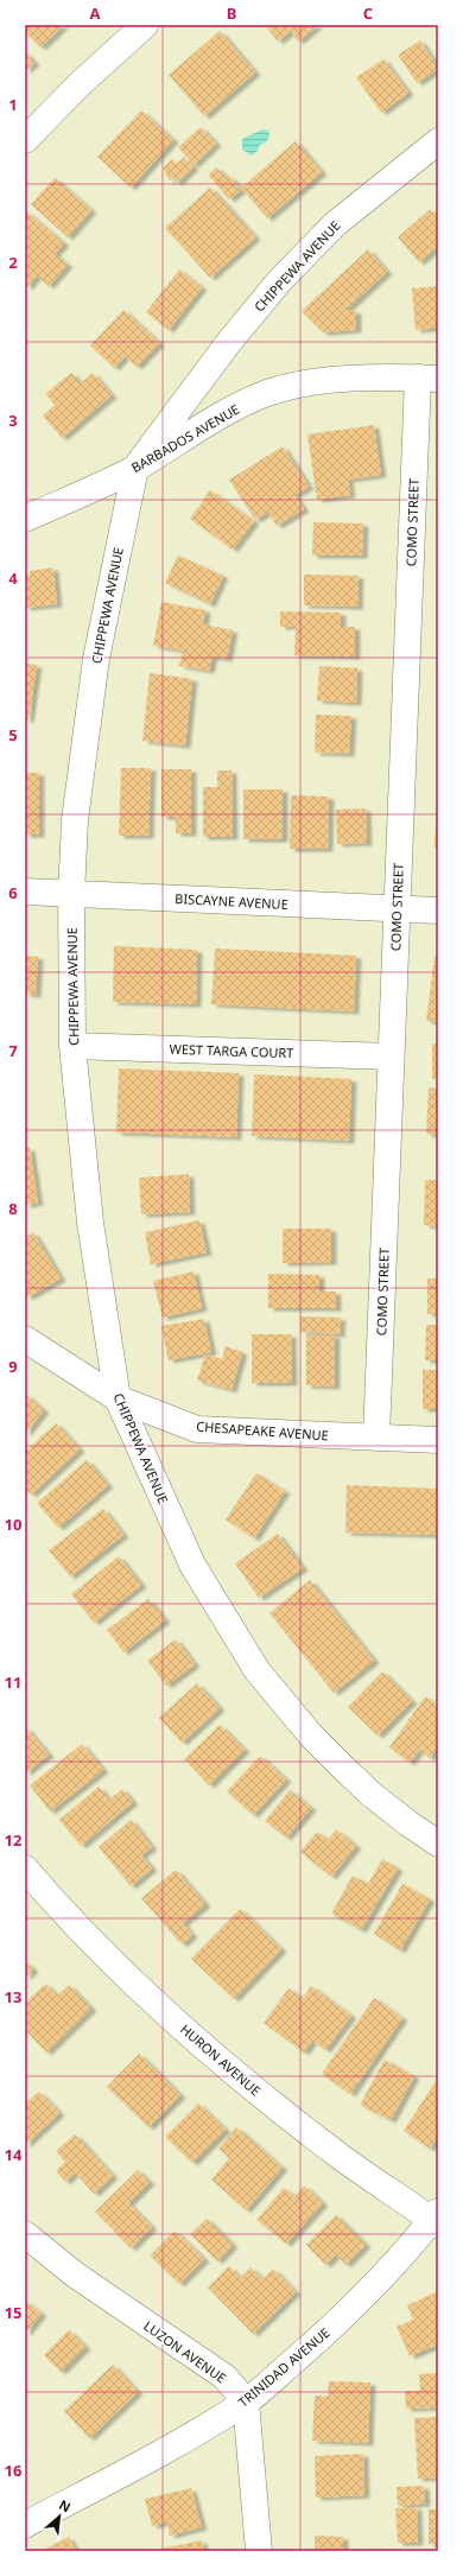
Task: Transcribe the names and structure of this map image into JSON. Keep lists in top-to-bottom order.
{
  "streets": {
    "street": [
      "CHIPPEWA AVENUE",
      "BARBADOS AVENUE",
      "COMO STREET",
      "BISCAYNE AVENUE",
      "WEST TARGA COURT",
      "CHESAPEAKE AVENUE",
      "HURON AVENUE",
      "LUZON AVENUE",
      "TRINIDAD AVENUE"
    ]
  },
  "crossings": [
    ["CHIPPEWA AVENUE", "BARBADOS AVENUE"],
    ["CHIPPEWA AVENUE", "BISCAYNE AVENUE"],
    ["CHIPPEWA AVENUE", "WEST TARGA COURT"],
    ["CHIPPEWA AVENUE", "CHESAPEAKE AVENUE"],
    ["BARBADOS AVENUE", "COMO STREET"],
    ["COMO STREET", "BISCAYNE AVENUE"],
    ["COMO STREET", "WEST TARGA COURT"],
    ["COMO STREET", "CHESAPEAKE AVENUE"],
    ["HURON AVENUE", "TRINIDAD AVENUE"],
    ["LUZON AVENUE", "TRINIDAD AVENUE"]
  ],
  "north": "top right",
  "grid": {
    "columns": ["A", "B", "C"],
    "rows": [
      "1",
      "2",
      "3",
      "4",
      "5",
      "6",
      "7",
      "8",
      "9",
      "10",
      "11",
      "12",
      "13",
      "14",
      "15",
      "16"
    ]
  }
}
